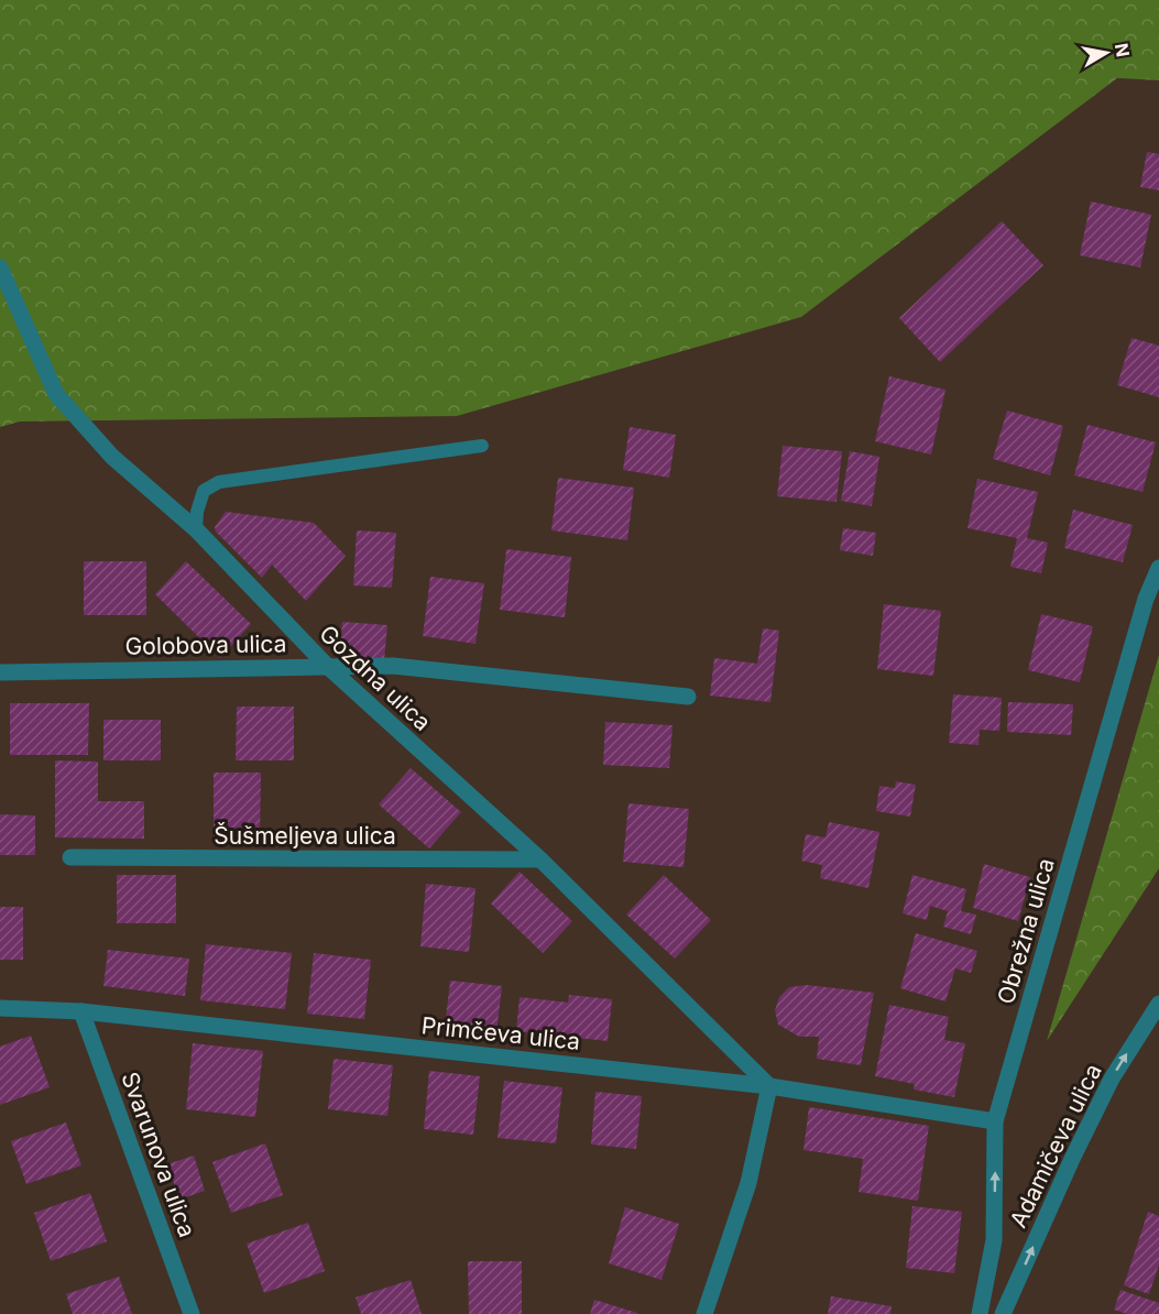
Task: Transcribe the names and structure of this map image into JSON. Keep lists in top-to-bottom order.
{
  "streets": {
    "street": [
      "Golobova ulica",
      "Gozdna ulica",
      "Šušmeljeva ulica",
      "Obrežna ulica",
      "Primčeva ulica",
      "Adamičeva ulica",
      "Svarunova ulica"
    ]
  },
  "crossings": [
    ["Golobova ulica", "Gozdna ulica"],
    ["Gozdna ulica", "Šušmeljeva ulica"],
    ["Gozdna ulica", "Primčeva ulica"],
    ["Obrežna ulica", "Primčeva ulica"],
    ["Primčeva ulica", "Svarunova ulica"]
  ],
  "one_way": ["Adamičeva ulica"],
  "north": "right"
}
